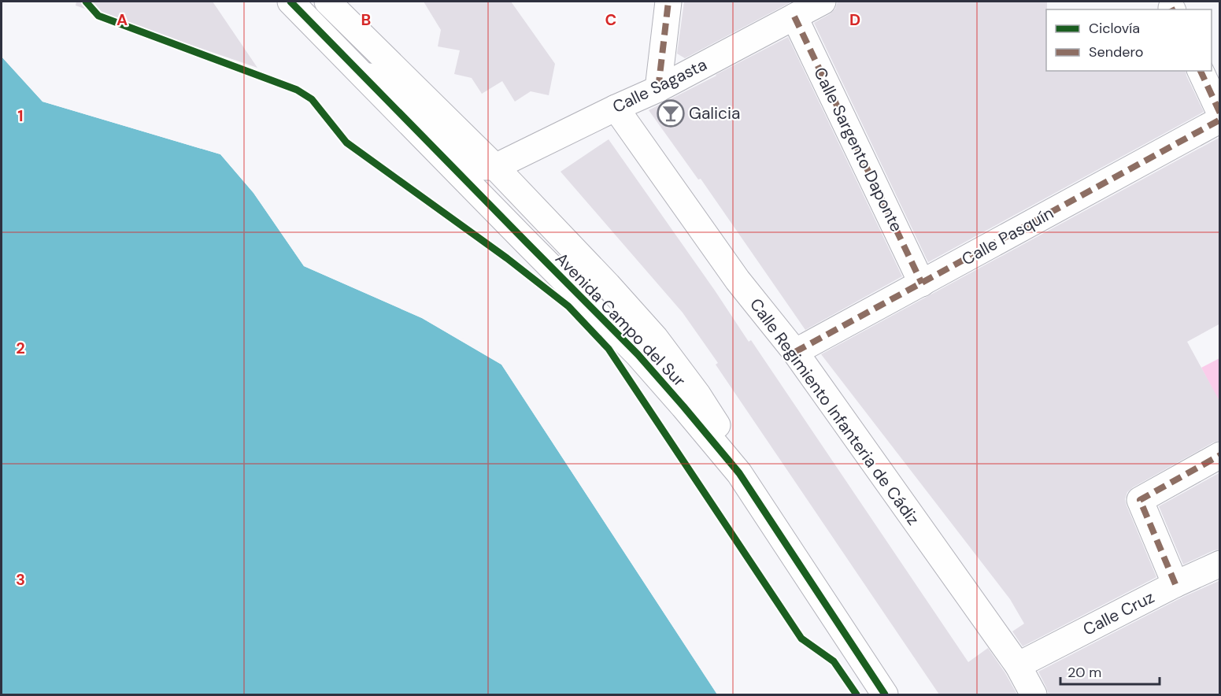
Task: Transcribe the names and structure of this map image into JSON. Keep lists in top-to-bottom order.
{
  "streets": {
    "street": [
      "Calle Sagasta",
      "Calle Sargento Daponte",
      "Calle Pasquín",
      "Avenida Campo del Sur",
      "Calle Regimiento Infanteria de Cádiz",
      "Calle Cruz"
    ]
  },
  "crossings": [
    ["Calle Sagasta", "Calle Sargento Daponte"],
    ["Calle Sagasta", "Avenida Campo del Sur"],
    ["Calle Sagasta", "Calle Regimiento Infanteria de Cádiz"],
    ["Calle Sargento Daponte", "Calle Pasquín"],
    ["Calle Pasquín", "Calle Regimiento Infanteria de Cádiz"],
    ["Calle Regimiento Infanteria de Cádiz", "Calle Cruz"]
  ],
  "places": {
    "bar": ["Galicia"]
  },
  "legend": ["Ciclovía", "Sendero"],
  "scale_bar": "20 m",
  "grid": {
    "columns": [
      "A",
      "B",
      "C",
      "D"
    ],
    "rows": ["1", "2", "3"]
  }
}
